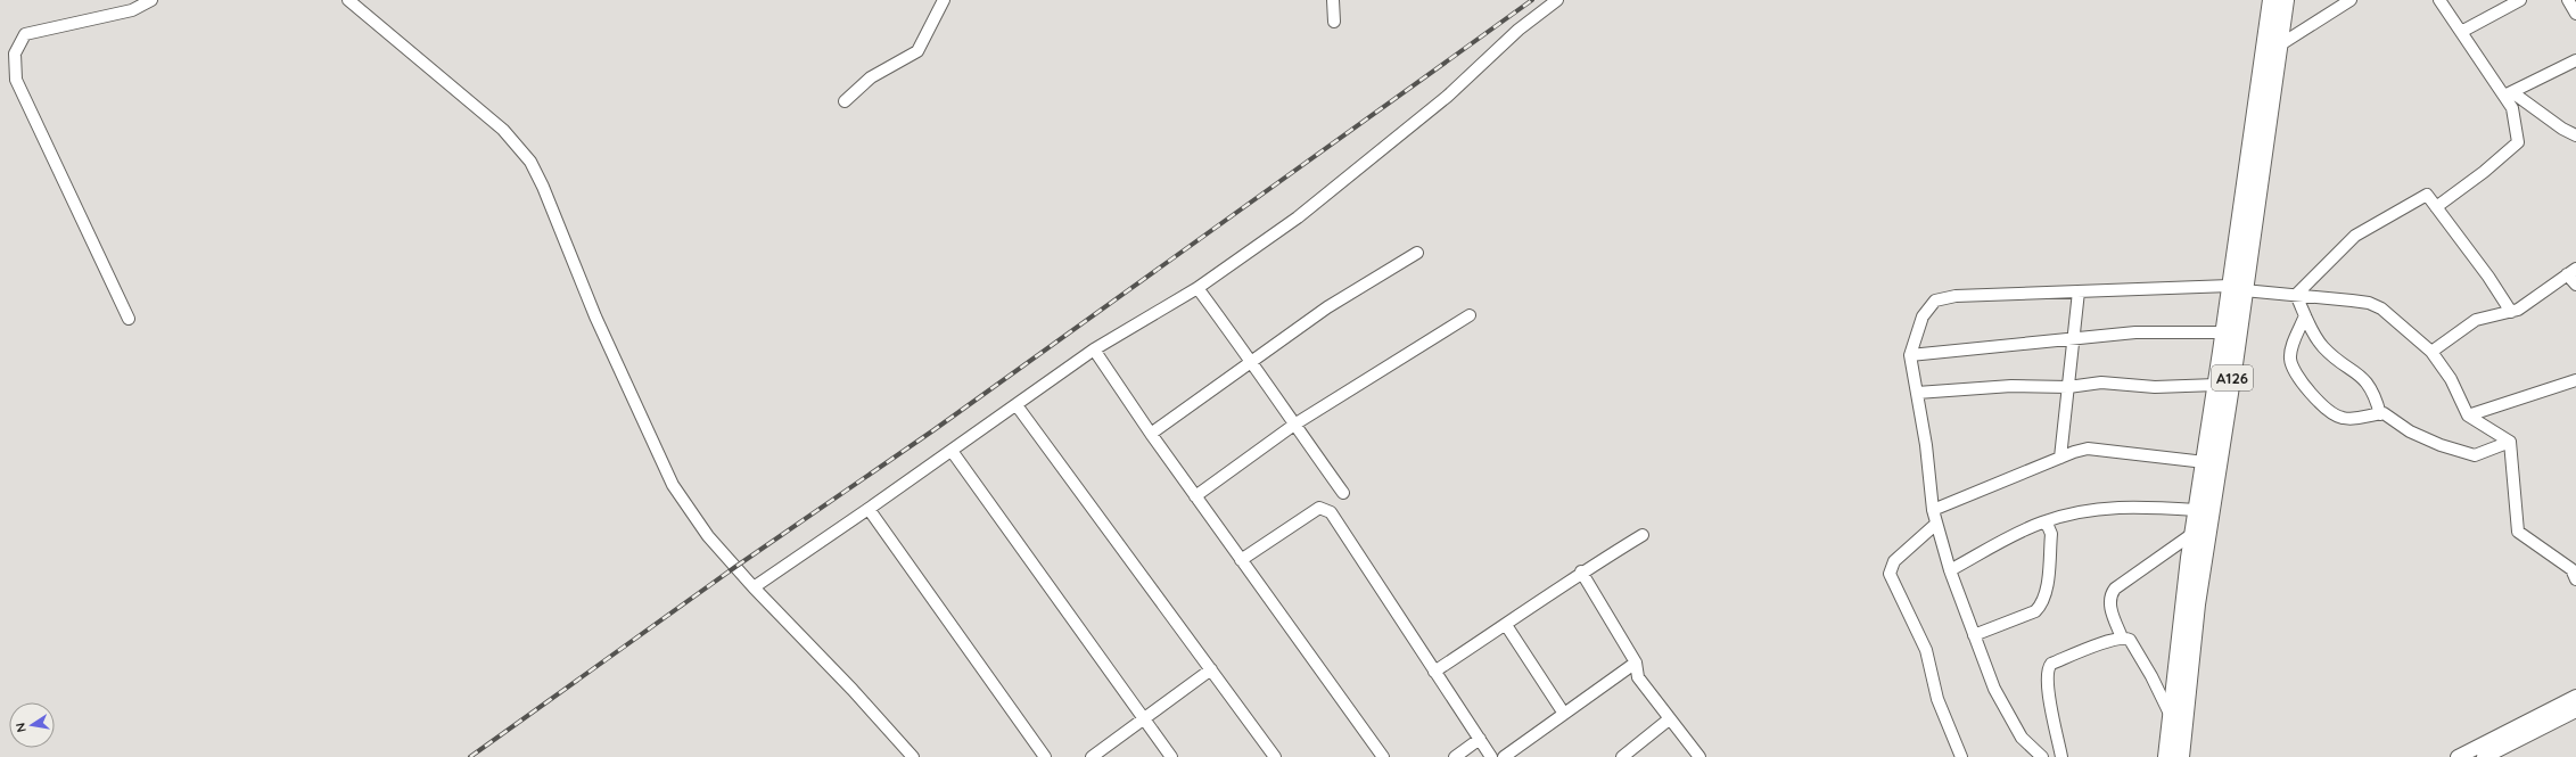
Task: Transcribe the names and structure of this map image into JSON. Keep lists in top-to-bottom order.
{
  "streets": {
    "highway": ["A126"]
  },
  "north": "left"
}
